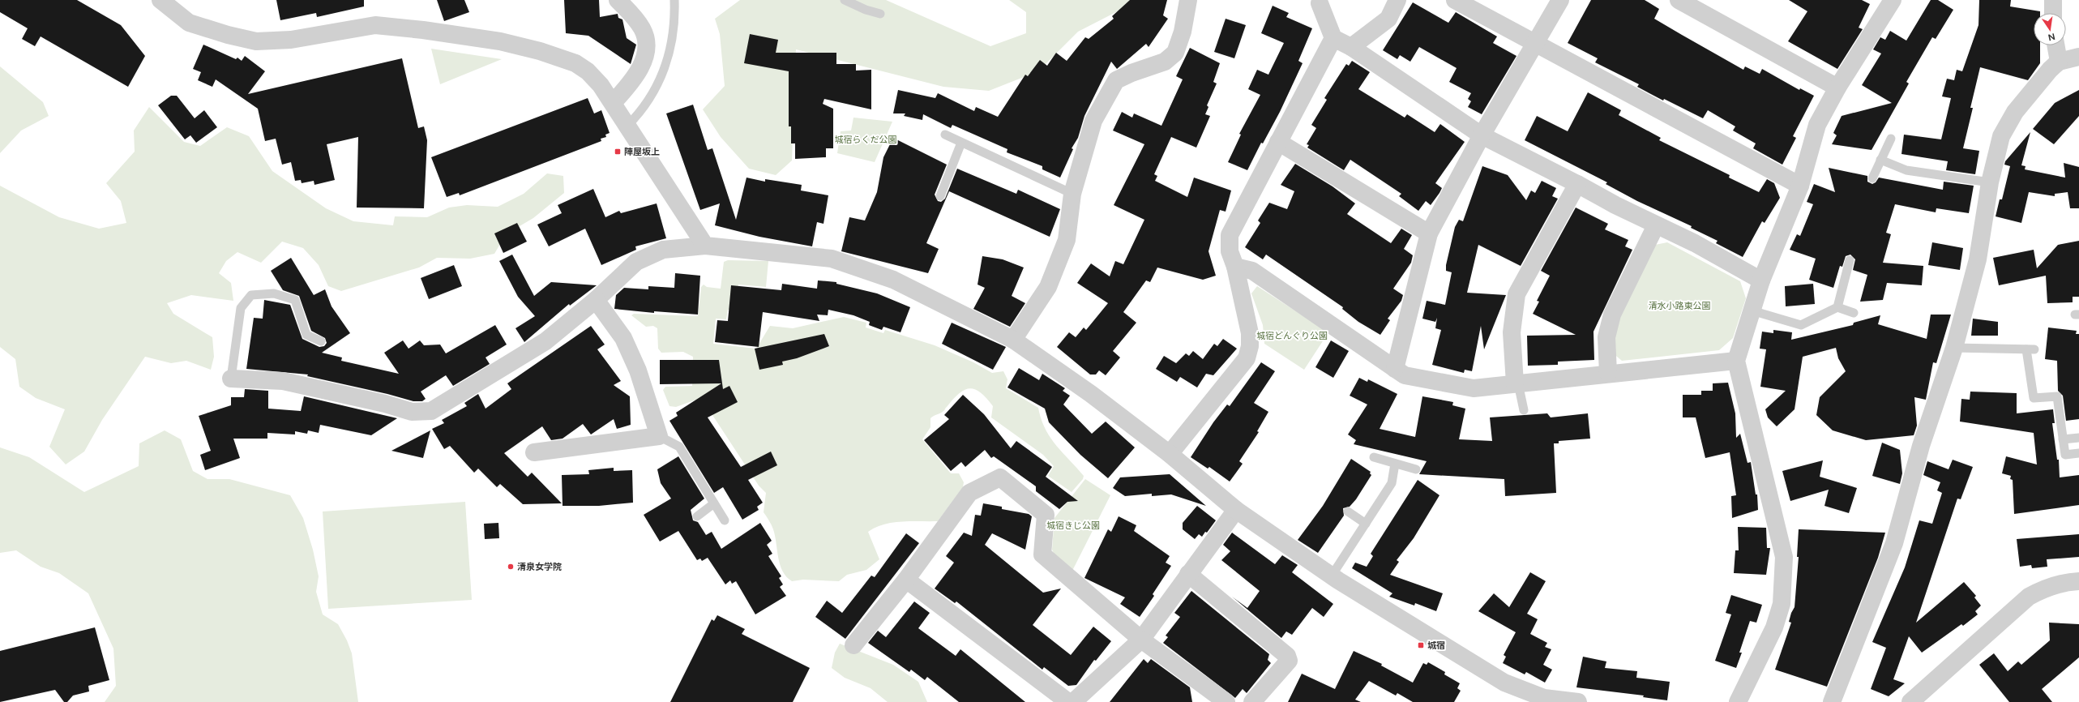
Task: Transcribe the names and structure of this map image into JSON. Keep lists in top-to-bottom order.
{
  "parks": [
    "城宿らくだ公園",
    "清水小路東公園",
    "城宿どんぐり公園",
    "城宿きじ公園"
  ],
  "places": {
    "transit": ["陣屋坂上", "城宿"],
    "other": ["清泉女学院"]
  },
  "north": "bottom"
}
